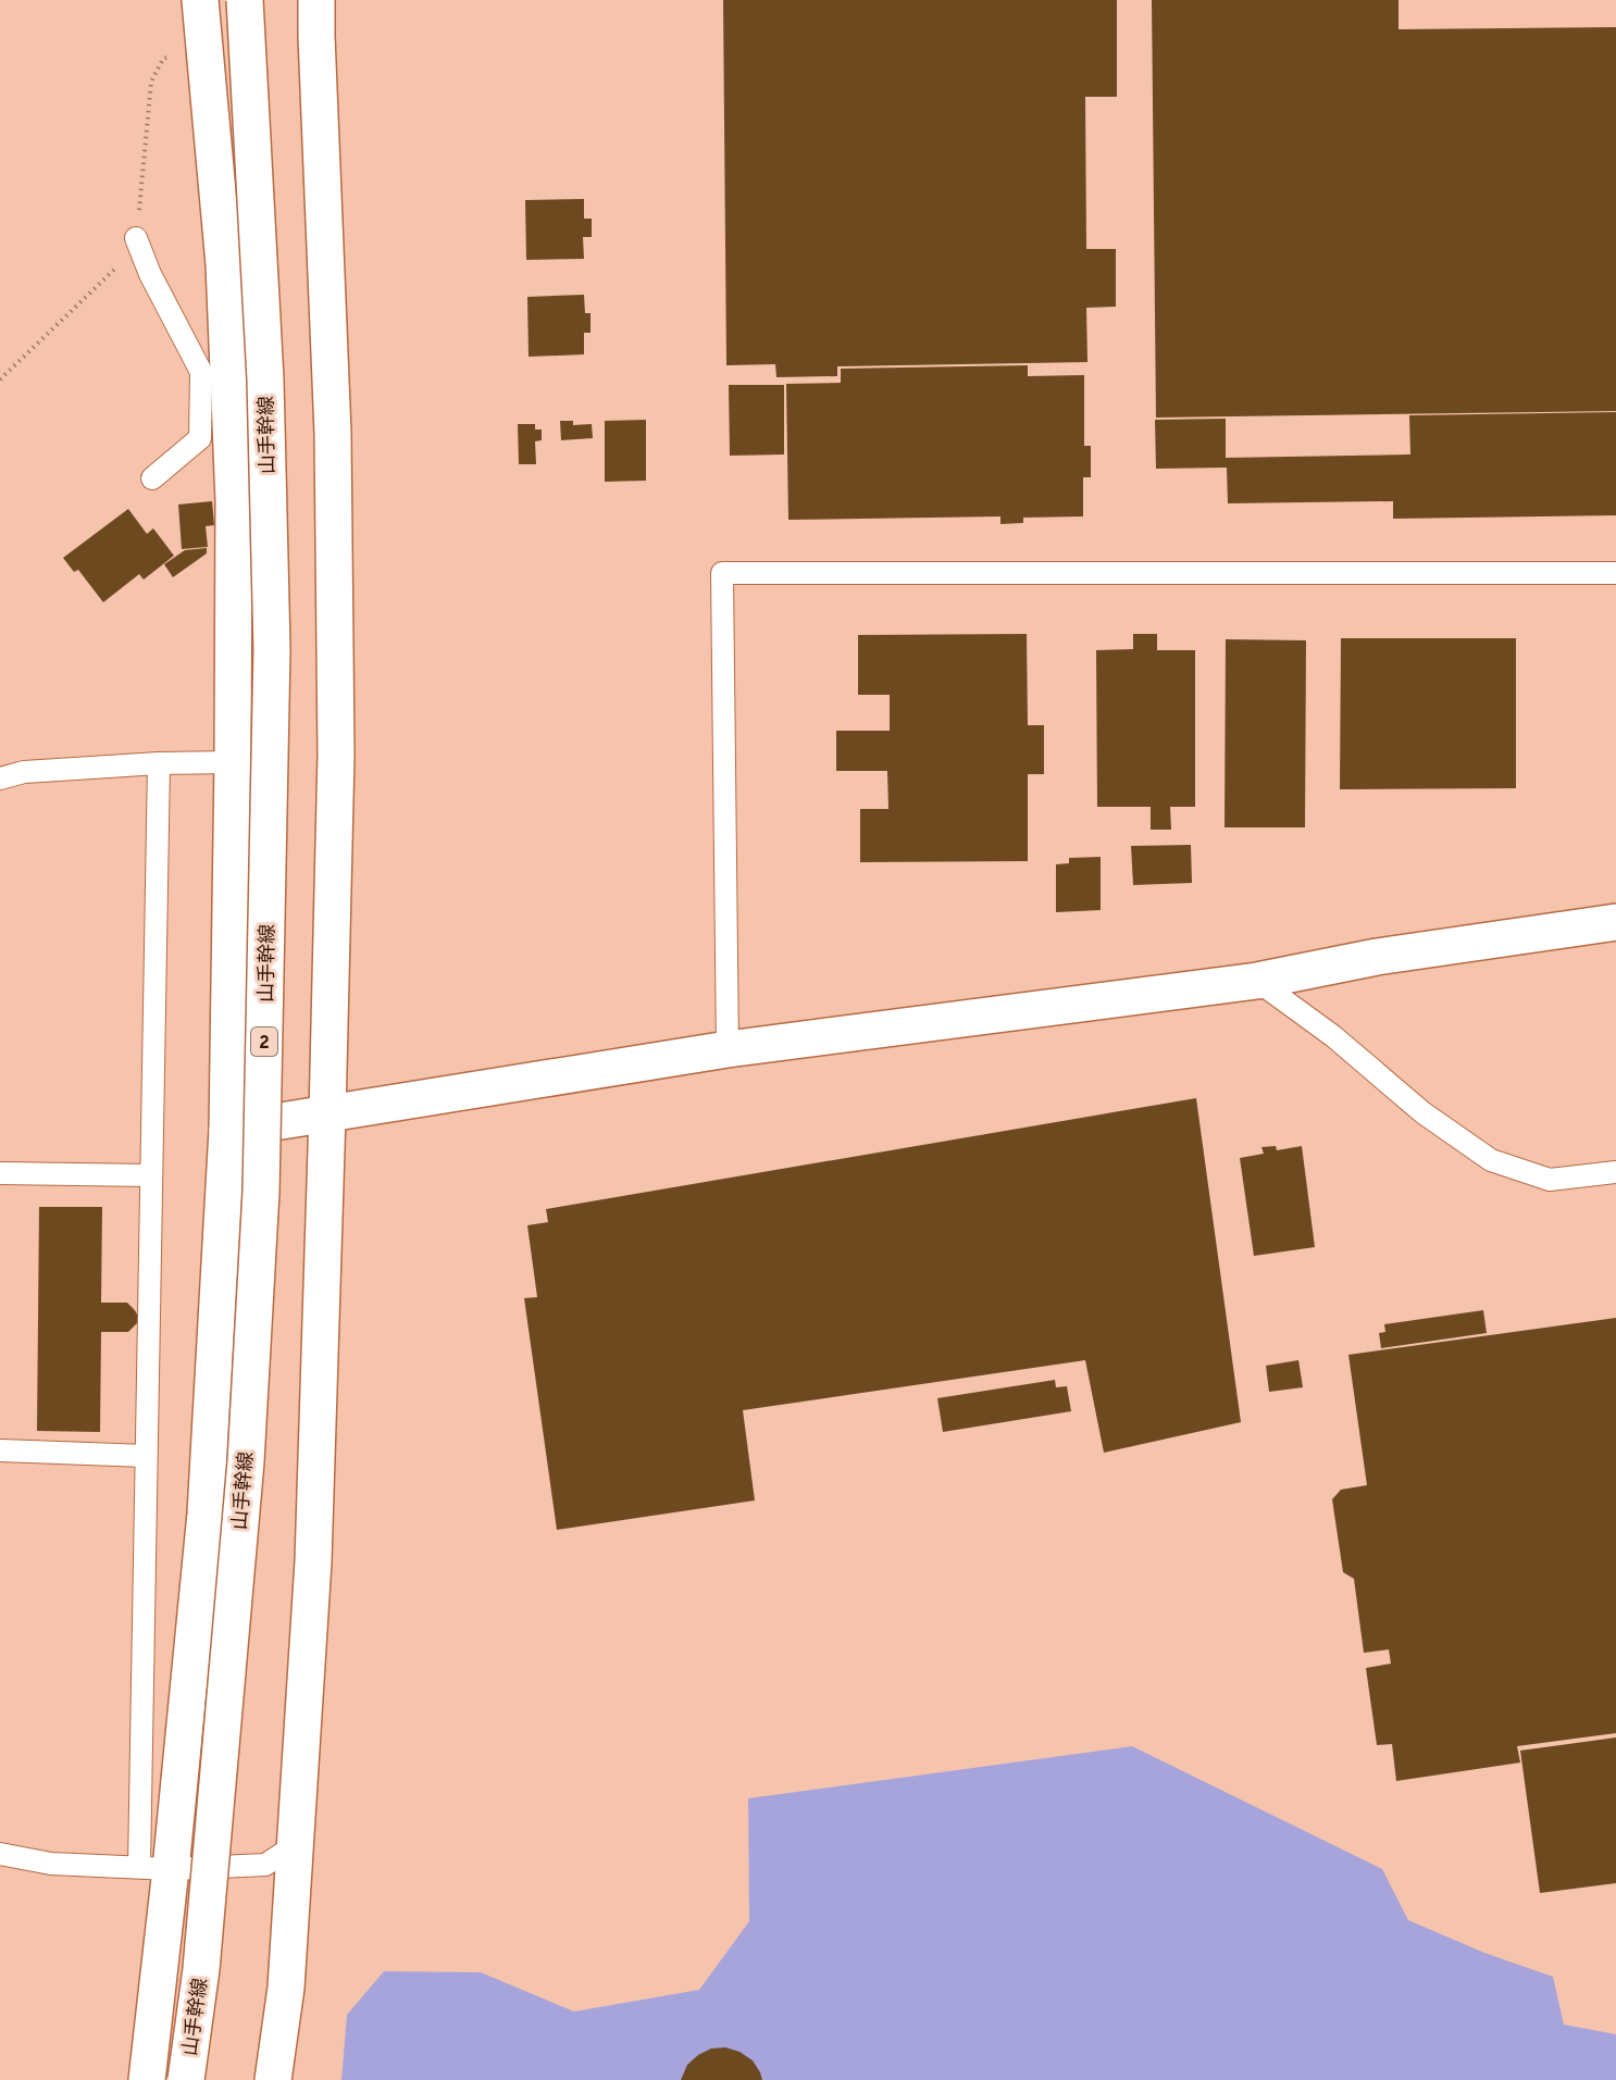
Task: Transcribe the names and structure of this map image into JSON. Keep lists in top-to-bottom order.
{
  "streets": {
    "street": ["山手幹線", "2"]
  }
}
